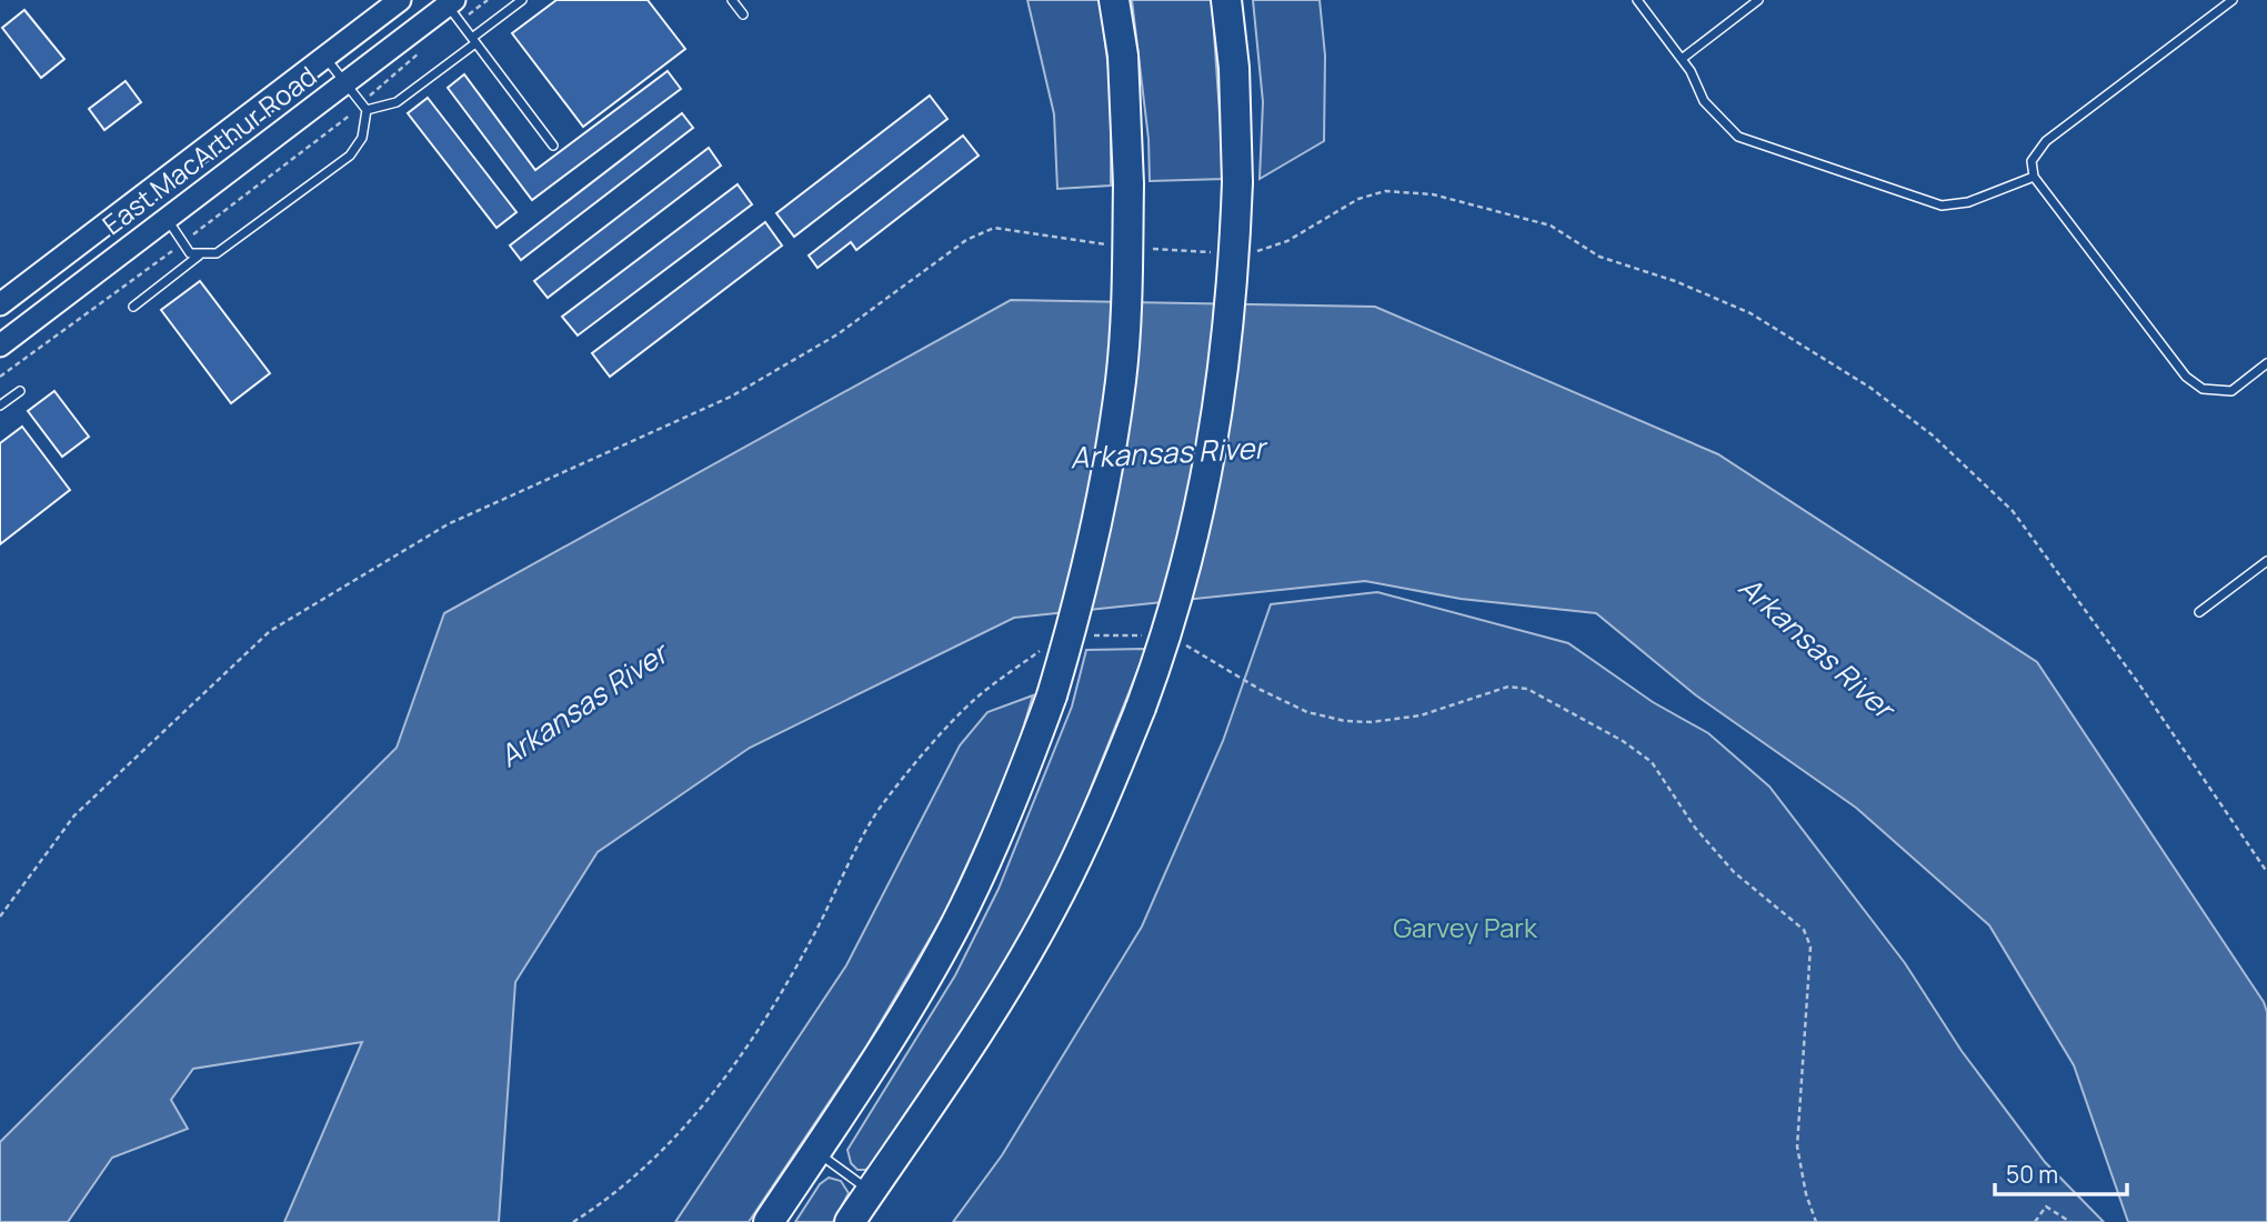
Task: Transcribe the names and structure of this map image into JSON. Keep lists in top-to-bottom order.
{
  "streets": {
    "street": ["East MacArthur Road"]
  },
  "water": ["Arkansas River"],
  "parks": ["Garvey Park"],
  "scale_bar": "50 m"
}
